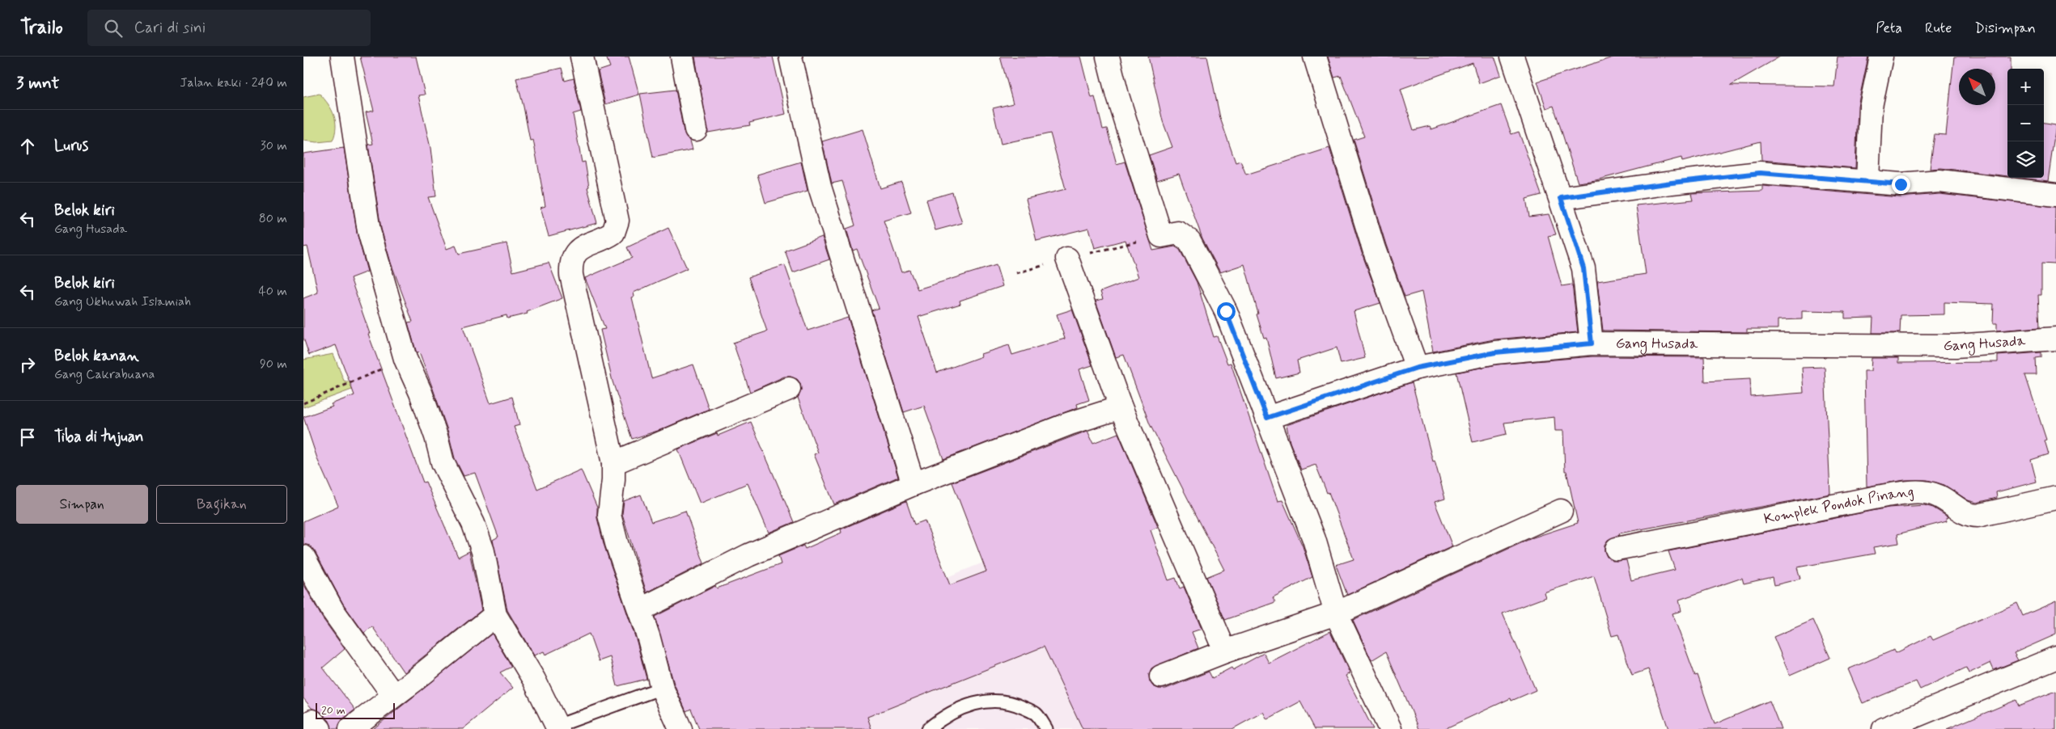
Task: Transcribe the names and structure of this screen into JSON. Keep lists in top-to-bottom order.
{
  "streets": {
    "street": ["Gang Husada", "Komplek Pondok Pinang"]
  },
  "scale_bar": "20 m",
  "north": "top left",
  "page": {
    "header": "Trailo",
    "search": "Cari di sini",
    "nav": ["Peta", "Rute", "Disimpan"],
    "heading": ["3 mnt", "Jalan kaki · 240 m"],
    "map_buttons": ["+", "−"],
    "list": [
      ["Lurus", "30 m"],
      ["Belok kiri", "Gang Husada", "80 m"],
      ["Belok kiri", "Gang Ukhuwah Islamiah", "40 m"],
      ["Belok kanan", "Gang Cakrabuana", "90 m"],
      "Tiba di tujuan"
    ],
    "buttons": ["Simpan", "Bagikan"],
    "scale": "20 m"
  }
}
